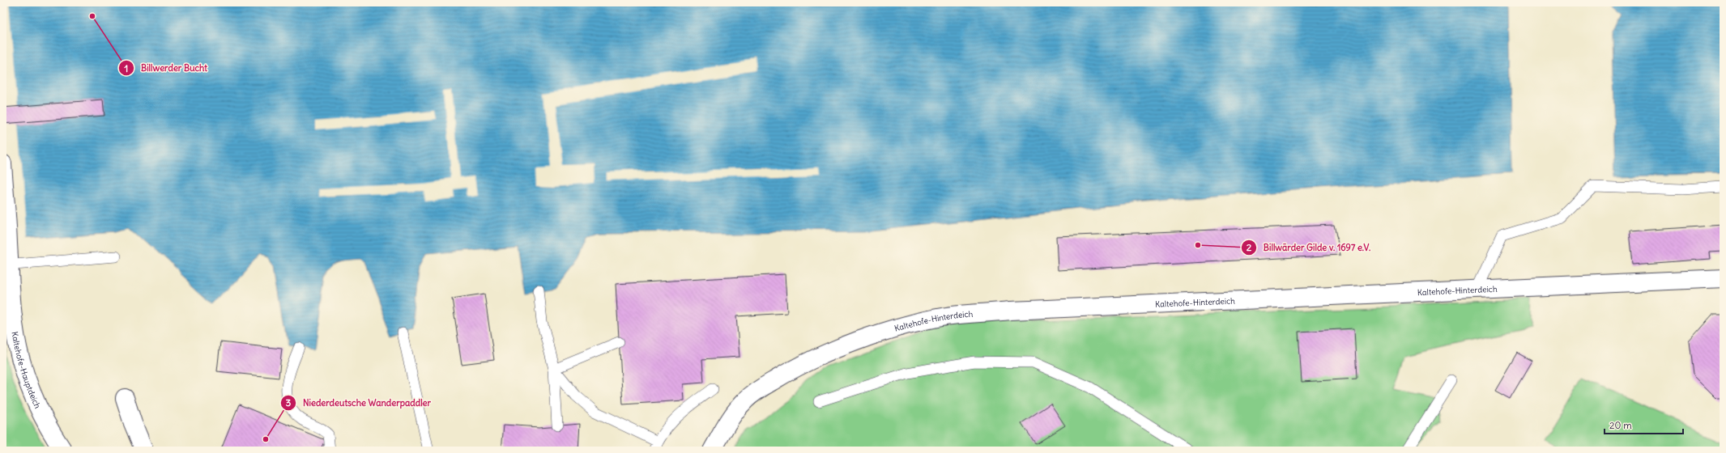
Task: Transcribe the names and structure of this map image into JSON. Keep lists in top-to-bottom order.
{
  "streets": {
    "street": ["Kaltehofe-Hinterdeich", "Kaltehofe-Hauptdeich"]
  },
  "places": ["Billwerder Bucht", "Billwärder Gilde v. 1697 e.V.", "Niederdeutsche Wanderpaddler"],
  "scale_bar": "20 m"
}
